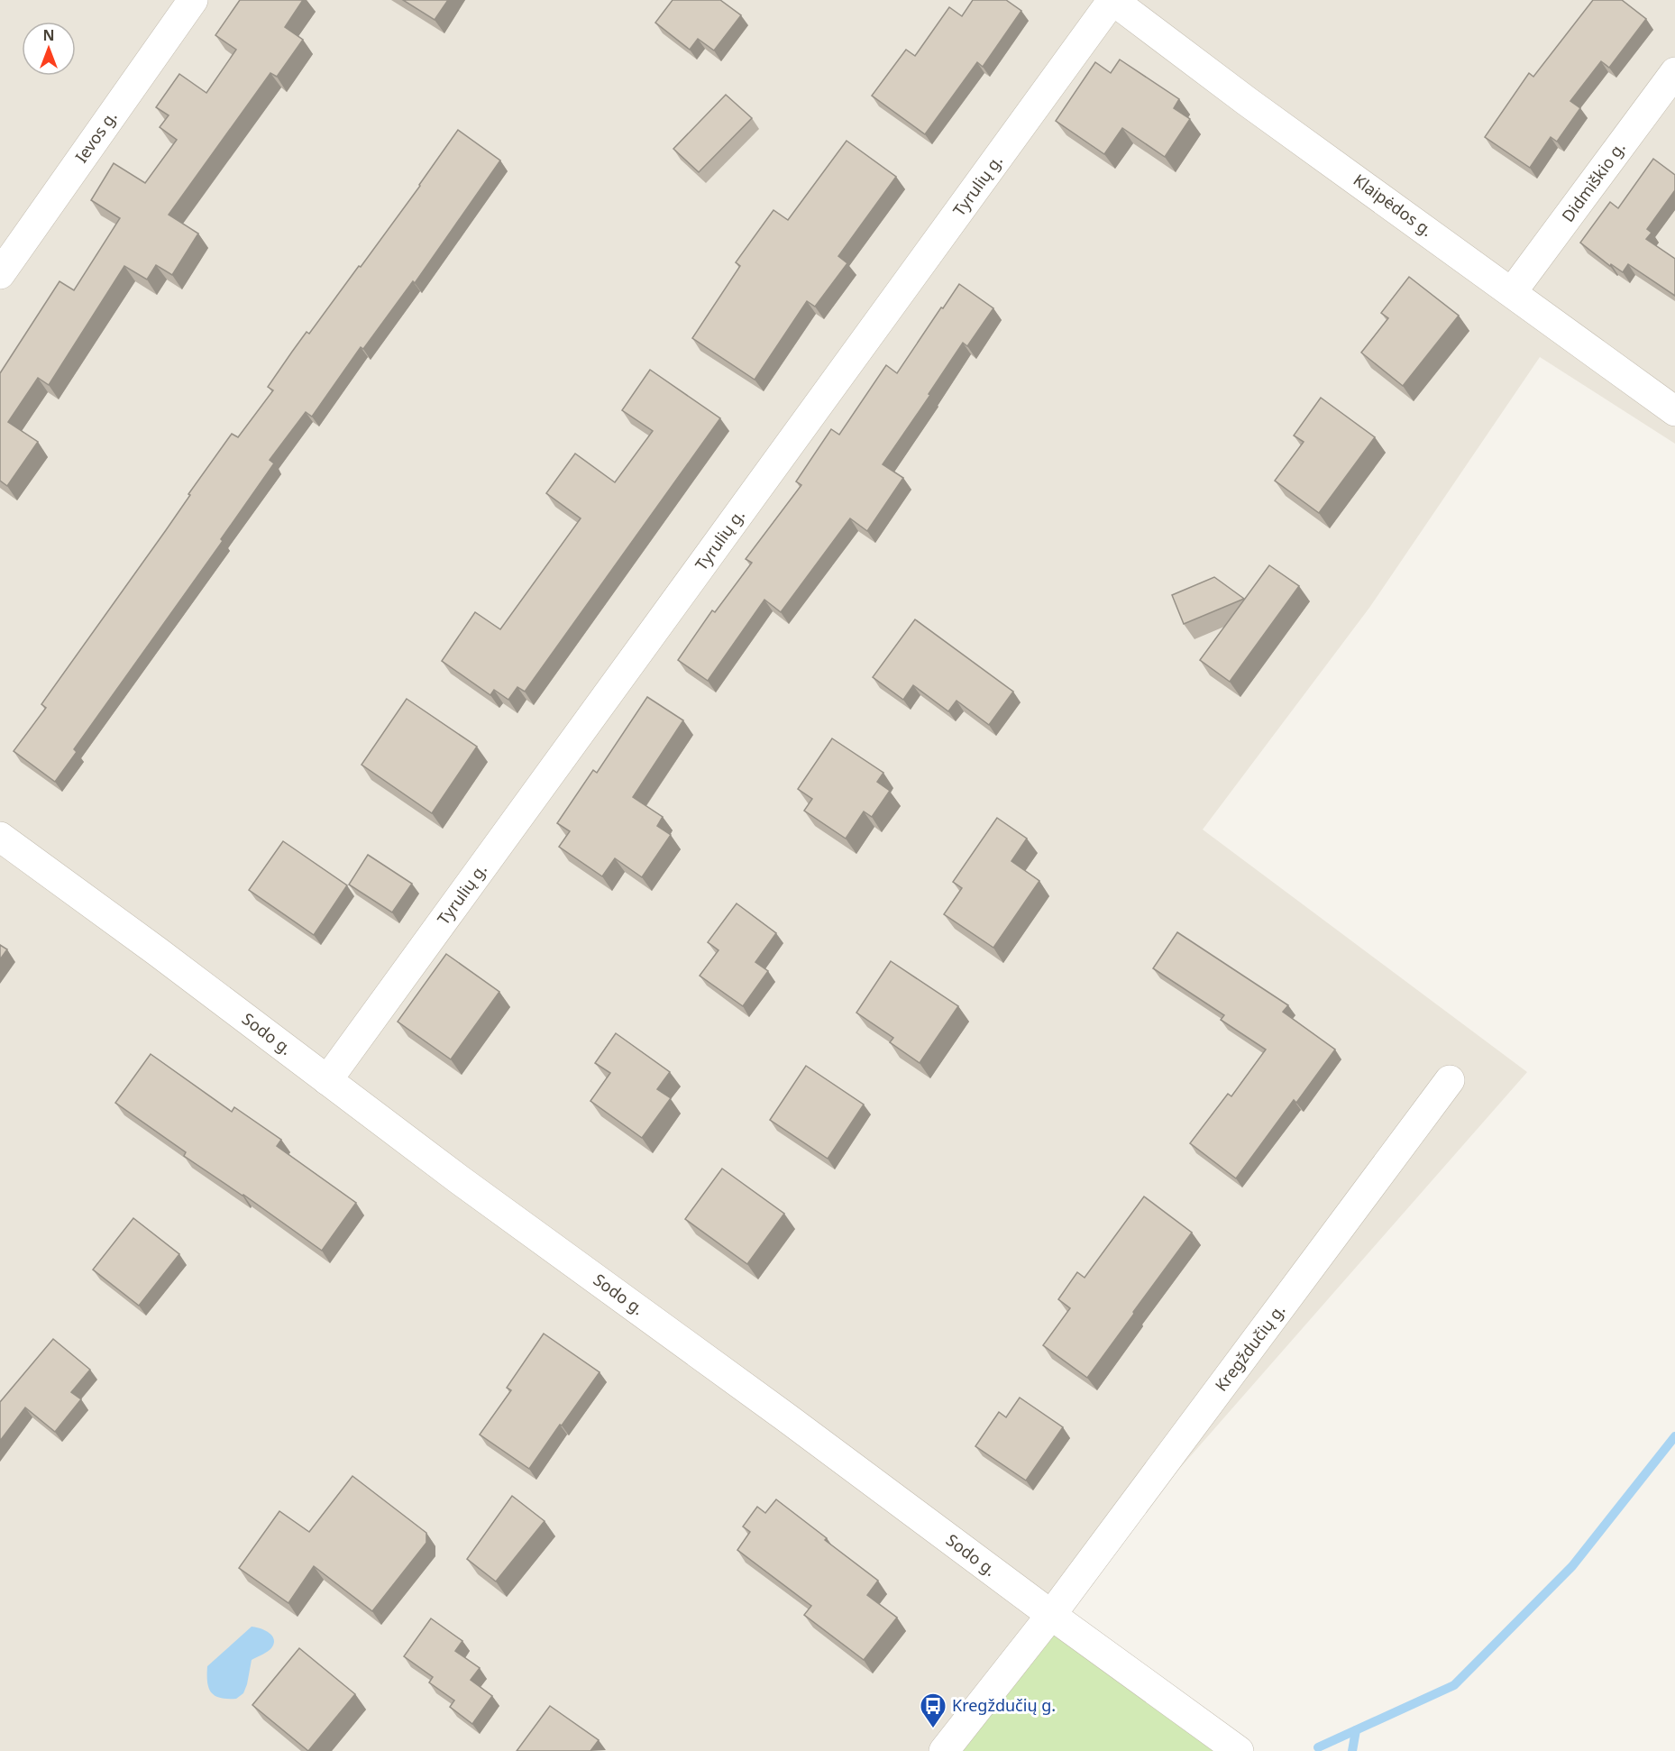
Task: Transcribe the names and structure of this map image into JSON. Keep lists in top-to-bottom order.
{
  "streets": {
    "street": [
      "Ievos g.",
      "Didmiškio g.",
      "Tyrulių g.",
      "Klaipėdos g.",
      "Sodo g.",
      "Kregždučių g."
    ]
  },
  "crossings": [
    ["Didmiškio g.", "Klaipėdos g."],
    ["Tyrulių g.", "Klaipėdos g."],
    ["Tyrulių g.", "Sodo g."],
    ["Sodo g.", "Kregždučių g."]
  ],
  "places": {
    "bus stop": ["Kregždučių g."]
  },
  "north": "top"
}
